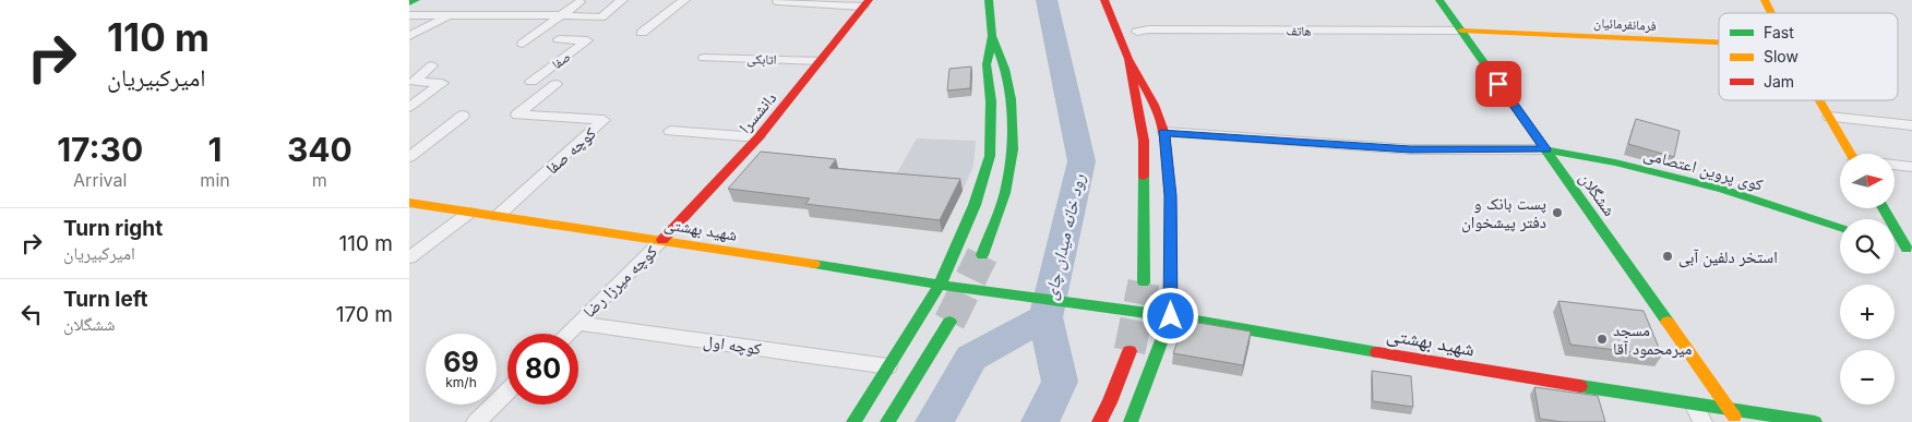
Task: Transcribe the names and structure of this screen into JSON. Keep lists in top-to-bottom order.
{
  "streets": {
    "main road": [
      "فرمانفرمائیان",
      "دانشسرا",
      "کوی پروین اعتصامی",
      "ششگلان",
      "شهید بهشتى"
    ],
    "street": [
      "هاتف",
      "اتابکی",
      "صفا",
      "کوچه صفا",
      "کوچه میرزا رضا",
      "کوچه اول"
    ]
  },
  "crossings": [
    ["فرمانفرمائیان", "هاتف"],
    ["فرمانفرمائیان", "ششگلان"],
    ["هاتف", "ششگلان"],
    ["اتابکی", "دانشسرا"],
    ["صفا", "کوچه صفا"],
    ["دانشسرا", "شهید بهشتى"],
    ["دانشسرا", "کوچه میرزا رضا"],
    ["کوچه صفا", "شهید بهشتى"],
    ["کوی پروین اعتصامی", "ششگلان"],
    ["ششگلان", "شهید بهشتى"],
    ["شهید بهشتى", "کوچه میرزا رضا"],
    ["کوچه میرزا رضا", "کوچه اول"]
  ],
  "water": ["رود خانه میدان چای"],
  "places": ["پست بانک و دفتر پیشخوان", "استخر دلفین آبی", "مسجد میرمحمود آقا"],
  "legend": ["Fast", "Slow", "Jam"],
  "north": "right",
  "page": {
    "turn": ["110 m", "امیرکبیریان"],
    "eta": [
      "17:30",
      "Arrival",
      "1",
      "min",
      "340",
      "m"
    ],
    "map_buttons": ["+", "−"],
    "list": [
      {
        "name": "Turn right",
        "note": "امیرکبیریان",
        "value": "110 m"
      },
      {
        "name": "Turn left",
        "note": "ششگلان",
        "value": "170 m"
      }
    ],
    "speed": "69 km/h",
    "limit": "80"
  }
}
